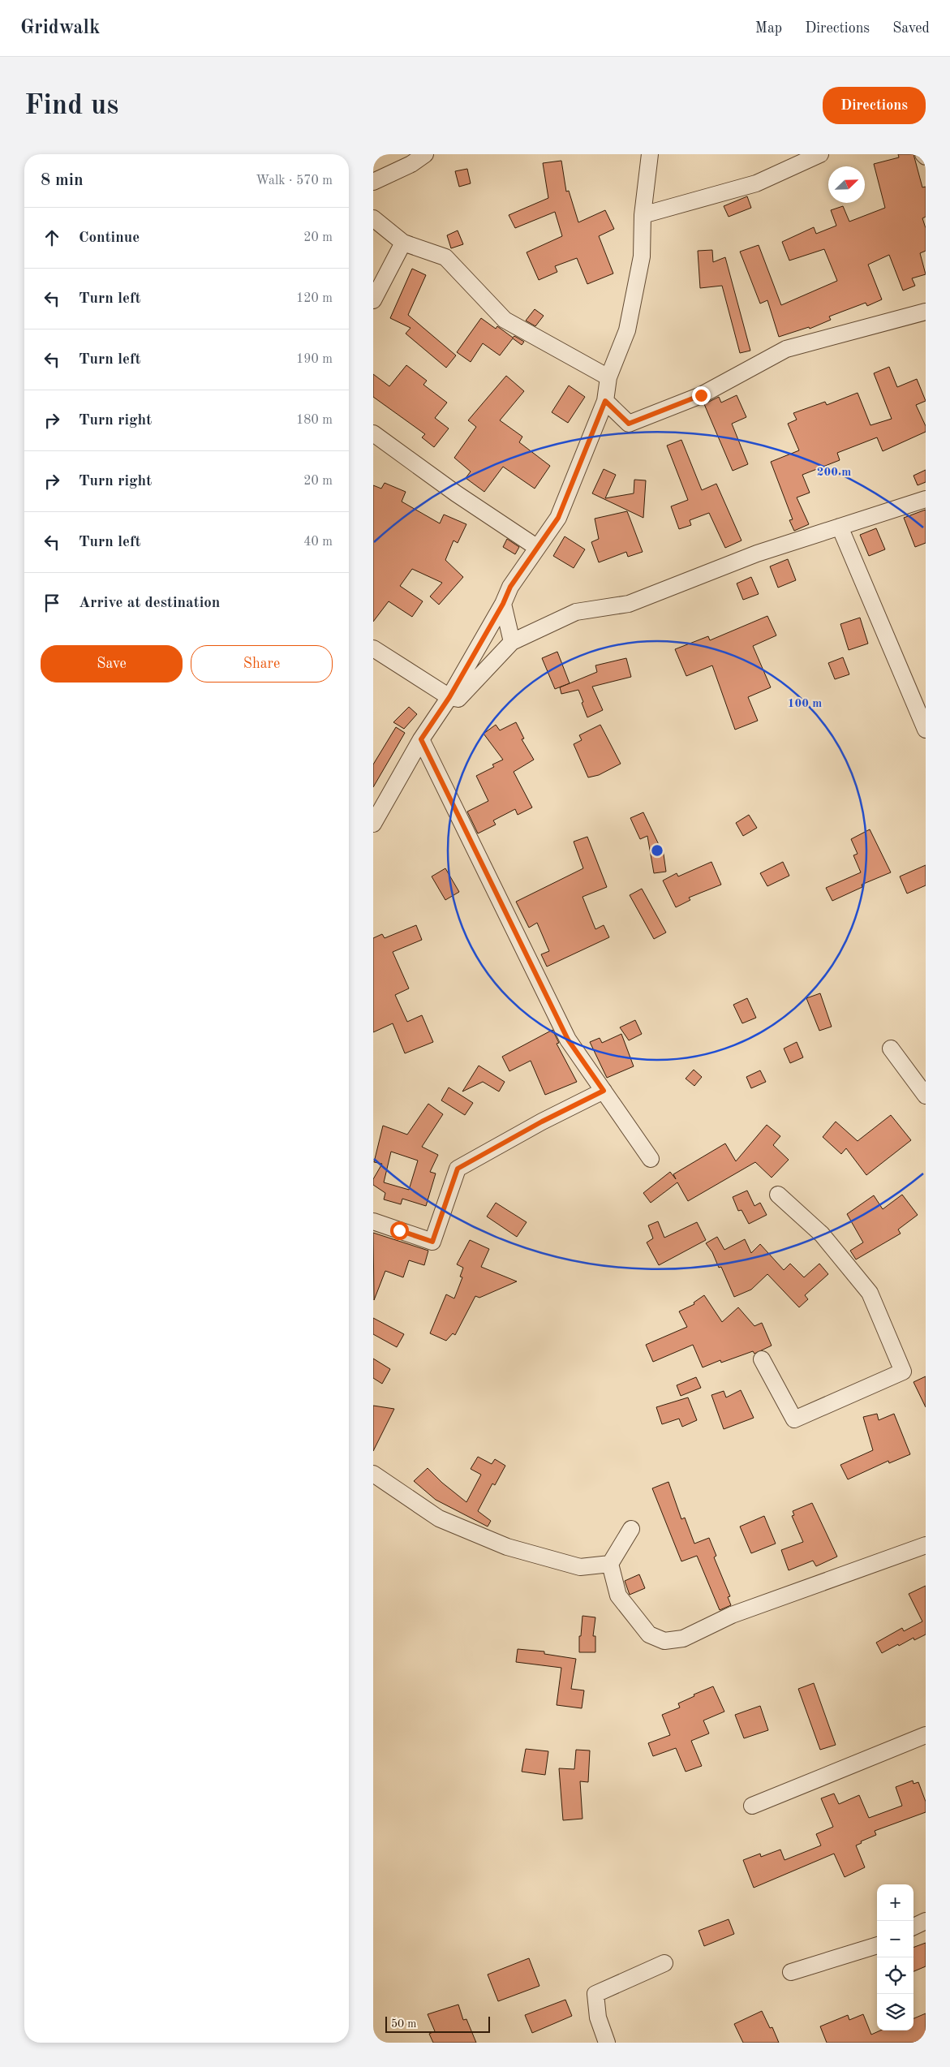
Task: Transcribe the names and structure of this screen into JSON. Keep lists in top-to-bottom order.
{
  "scale_bar": "50 m",
  "north": "top right",
  "page": {
    "header": "Gridwalk",
    "nav": ["Map", "Directions", "Saved"],
    "buttons": [
      "Directions",
      ["Save", "Share"]
    ],
    "title": "Find us",
    "heading": ["8 min", "Walk · 570 m"],
    "list": [
      ["Continue", "20 m"],
      ["Turn left", "120 m"],
      ["Turn left", "190 m"],
      ["Turn right", "180 m"],
      ["Turn right", "20 m"],
      ["Turn left", "40 m"],
      "Arrive at destination"
    ],
    "map_buttons": ["+", "−"],
    "scale": "50 m"
  },
  "rings": ["200 m", "100 m"]
}
